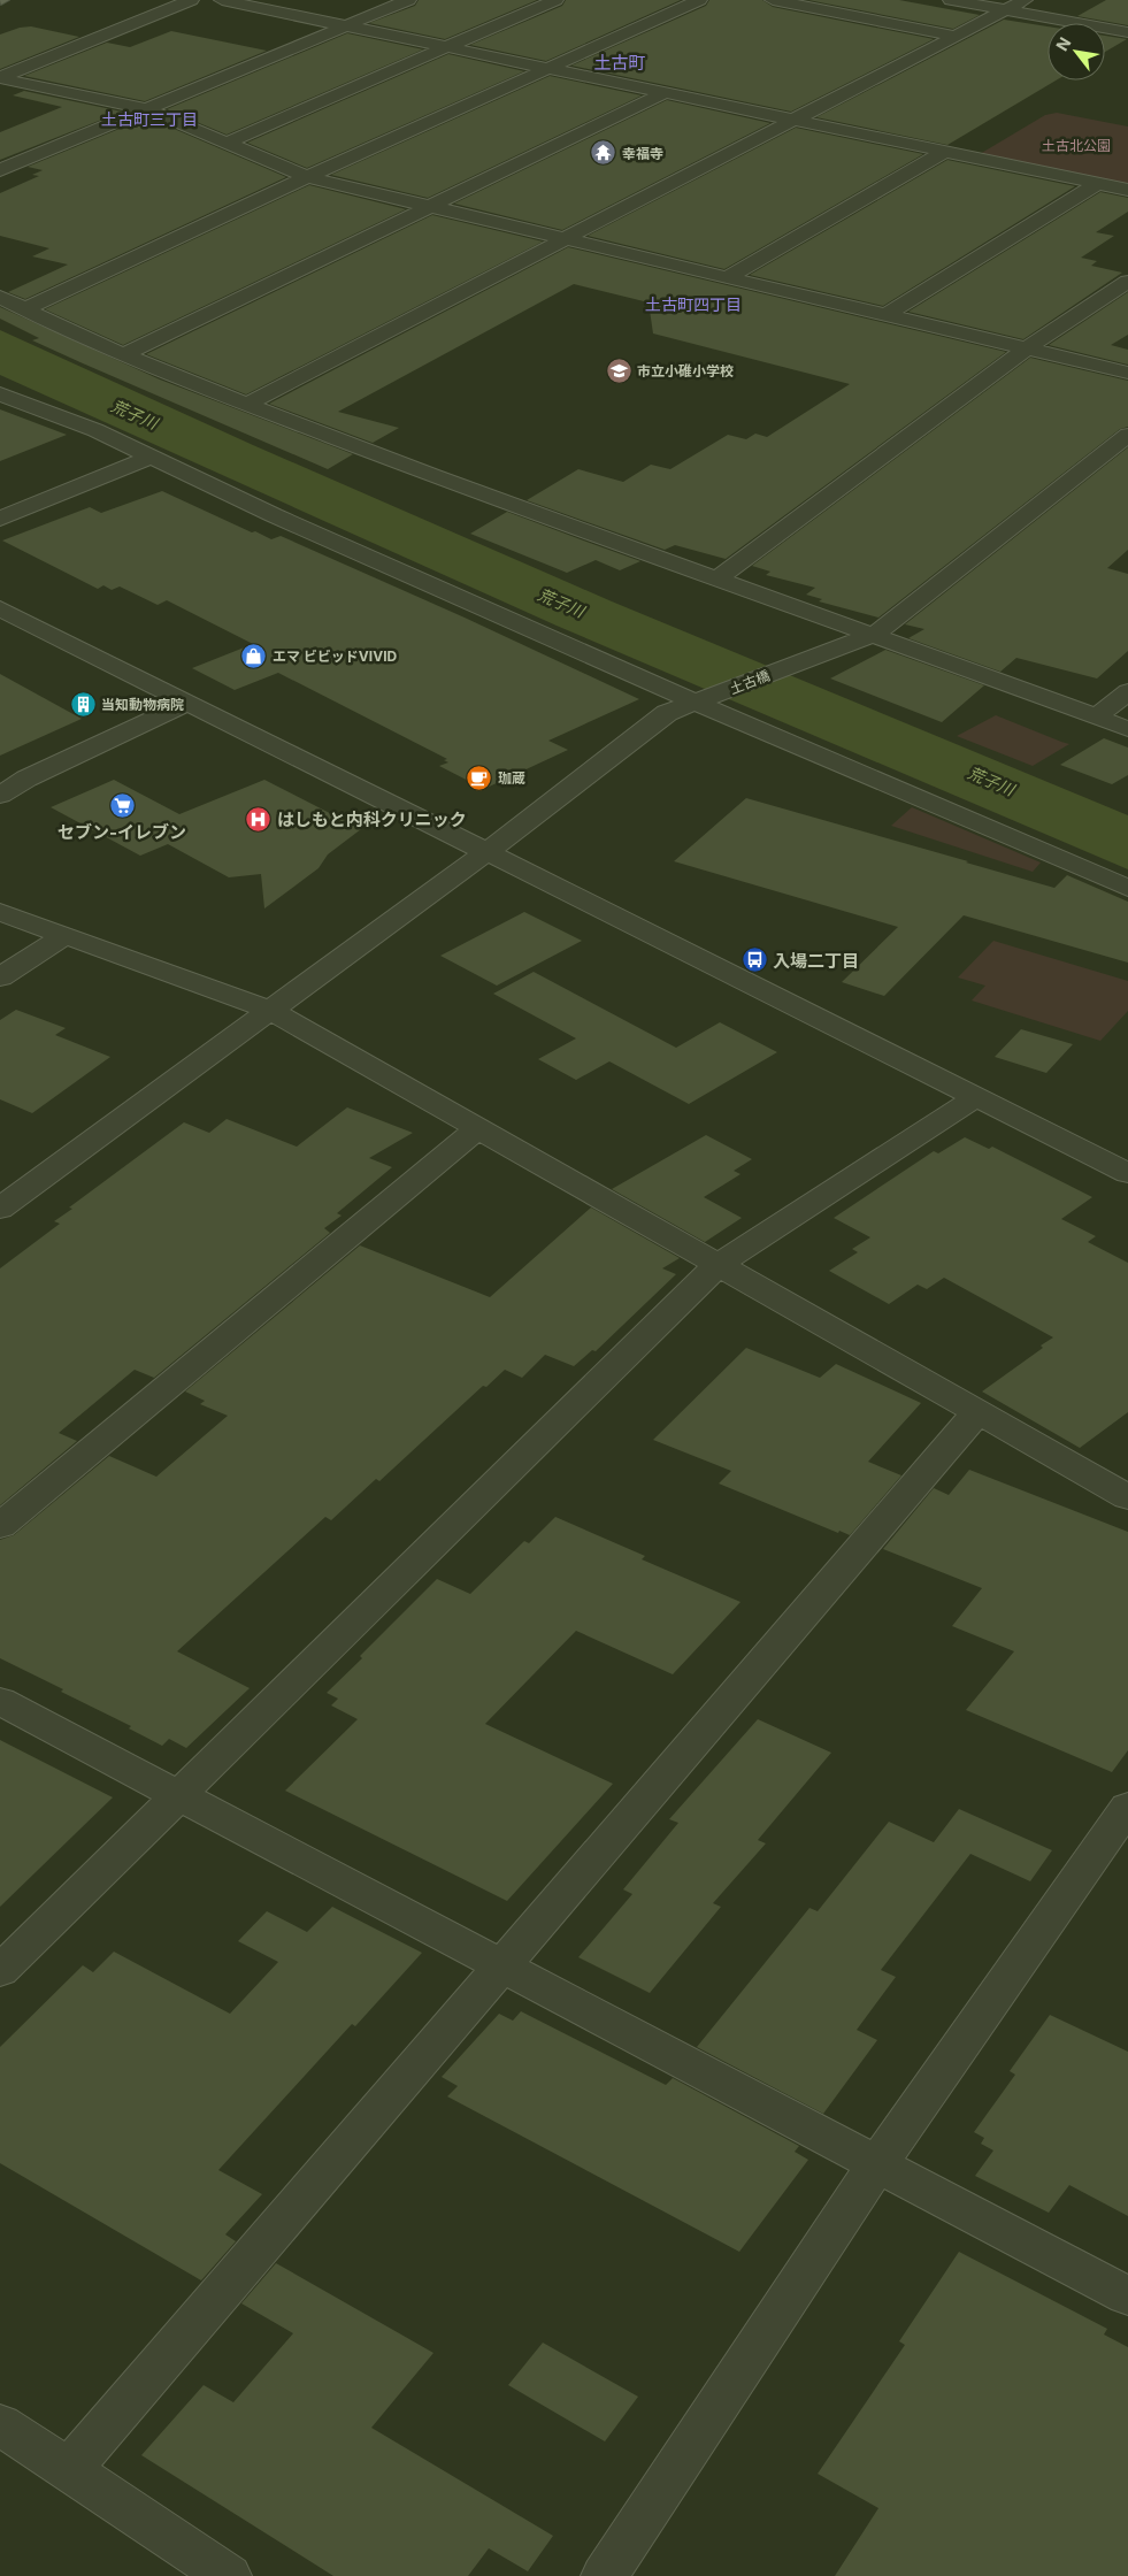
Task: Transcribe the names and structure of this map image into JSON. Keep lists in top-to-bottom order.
{
  "streets": {
    "street": ["土古橋"]
  },
  "districts": ["土古町", "土古町三丁目", "土古町四丁目"],
  "water": ["荒子川"],
  "parks": ["土古北公園"],
  "places": {
    "temple": ["幸福寺"],
    "school or university": ["市立小碓小学校"],
    "shop": ["エマ ビビッドVIVID"],
    "building": ["当知動物病院"],
    "cafe": ["珈蔵"],
    "supermarket": ["セブン-イレブン"],
    "hospital": ["はしもと内科クリニック"],
    "bus stop": ["入場二丁目"]
  },
  "north": "top left"
}
